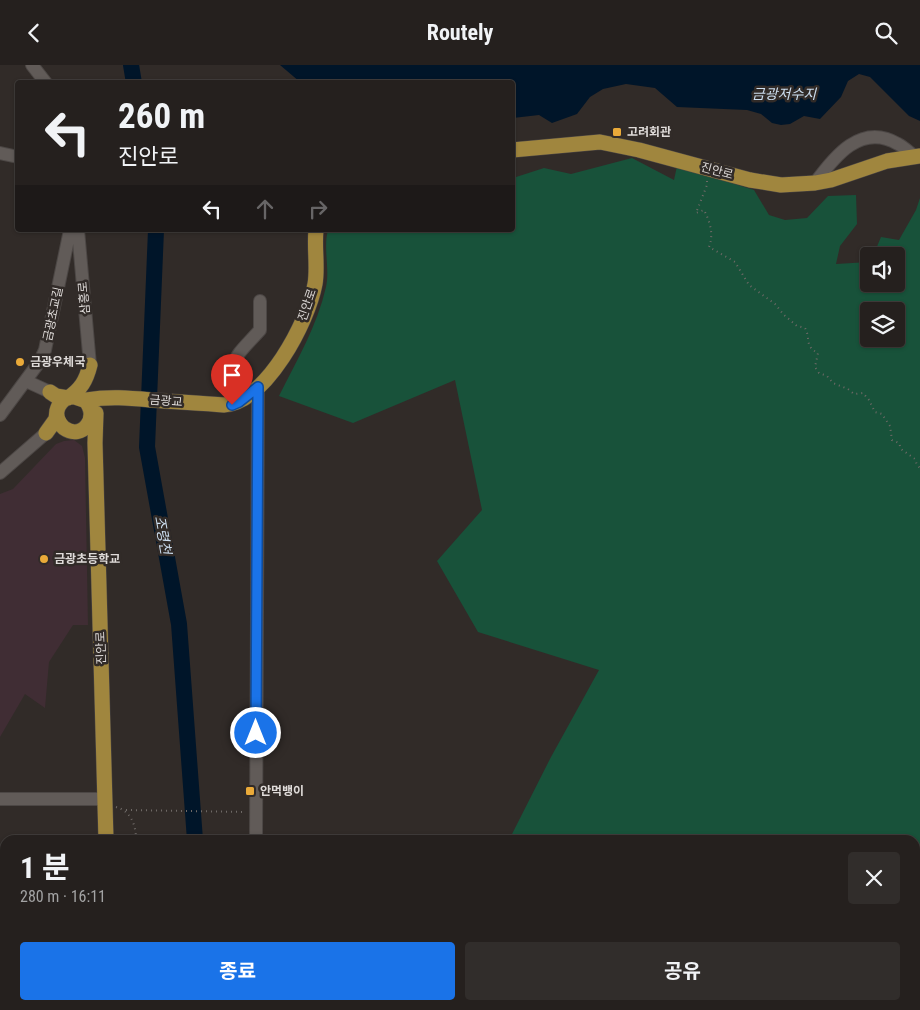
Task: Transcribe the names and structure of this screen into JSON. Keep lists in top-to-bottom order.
{
  "streets": {
    "main road": ["진안로", "금광교"],
    "street": ["삼흥로", "금광초교길"]
  },
  "crossings": [
    ["진안로", "금광교"]
  ],
  "water": ["금광저수지", "조령천"],
  "places": {
    "transit": ["고려회관", "안먹뱅이"],
    "other": ["금광우체국", "금광초등학교"]
  },
  "page": {
    "header": "Routely",
    "turn": ["260 m", "진안로"],
    "heading": ["1 분", "280 m · 16:11"],
    "buttons": ["종료", "공유"]
  }
}
